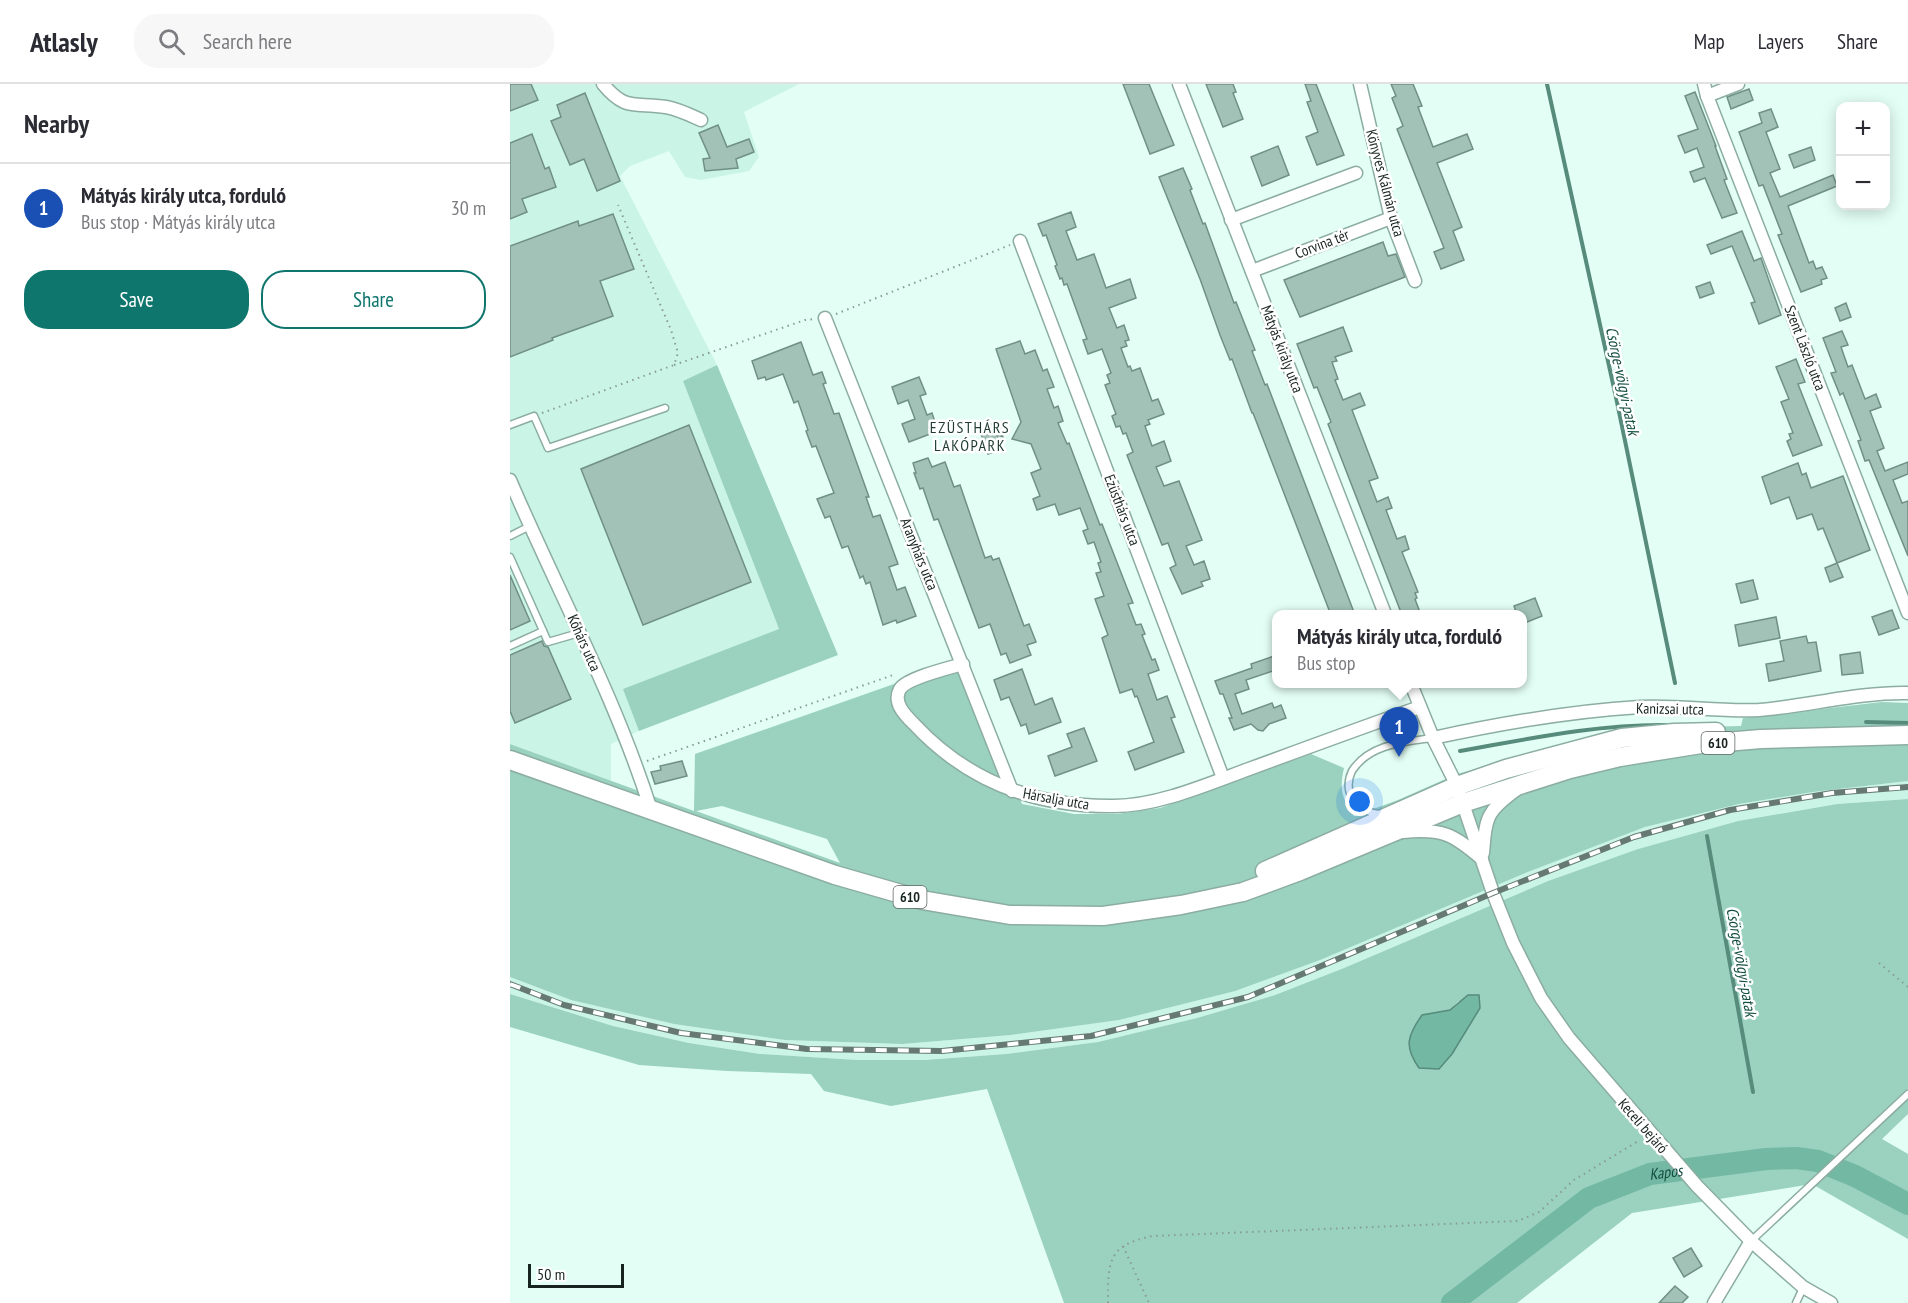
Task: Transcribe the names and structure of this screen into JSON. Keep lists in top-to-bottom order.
{
  "streets": {
    "main road": ["610"],
    "street": [
      "Könyves Kálmán utca",
      "Corvina tér",
      "Szent László utca",
      "Mátyás király utca",
      "Ezüsthárs utca",
      "Aranyhárs utca",
      "Kőhárs utca",
      "Kanizsai utca",
      "Hársalja utca",
      "Keceli bejáró"
    ]
  },
  "crossings": [
    ["Könyves Kálmán utca", "Corvina tér"],
    ["Corvina tér", "Mátyás király utca"],
    ["Ezüsthárs utca", "Hársalja utca"],
    ["Aranyhárs utca", "Hársalja utca"],
    ["Kőhárs utca", "610"],
    ["610", "Keceli bejáró"]
  ],
  "districts": ["EZÜSTHÁRS LAKÓPARK"],
  "water": ["Csörge-völgyi-patak", "Kapos"],
  "scale_bar": "50 m",
  "page": {
    "header": "Atlasly",
    "search": "Search here",
    "nav": ["Map", "Layers", "Share"],
    "heading": "Nearby",
    "map_buttons": ["+", "−"],
    "list": [
      {
        "mark": "1",
        "name": "Mátyás király utca, forduló",
        "note": "Bus stop · Mátyás király utca",
        "value": "30 m"
      }
    ],
    "buttons": ["Save", "Share"],
    "popup": ["Mátyás király utca, forduló", "Bus stop"],
    "pins": "1",
    "scale": "50 m"
  }
}
